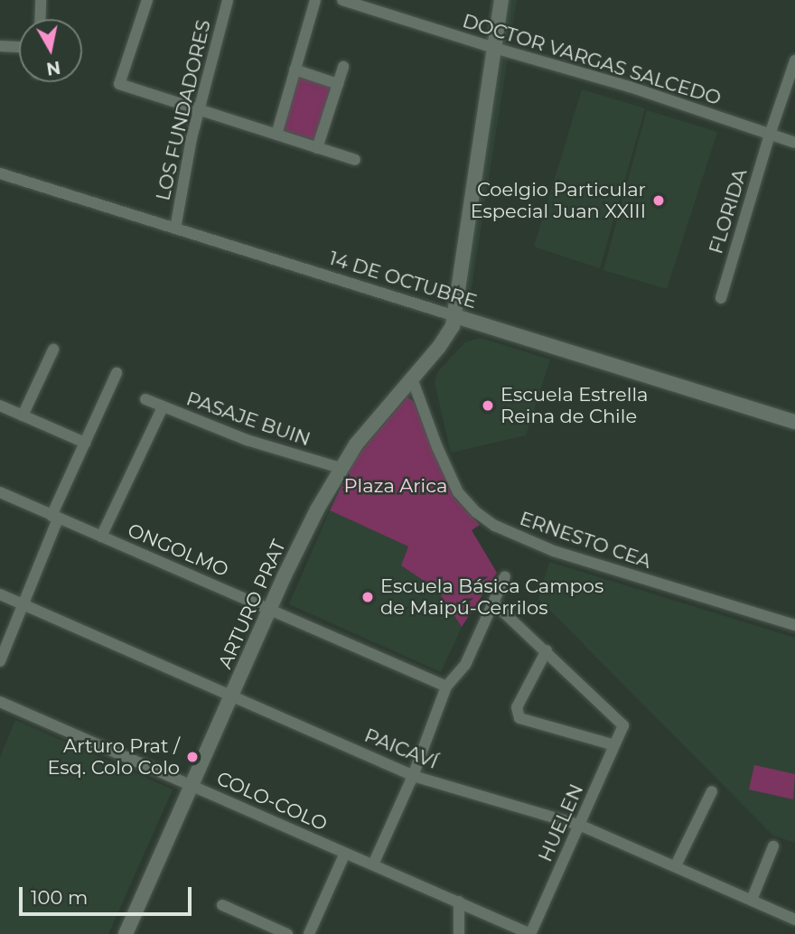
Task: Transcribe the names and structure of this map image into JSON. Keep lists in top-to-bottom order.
{
  "streets": {
    "street": [
      "DOCTOR VARGAS SALCEDO",
      "LOS FUNDADORES",
      "FLORIDA",
      "14 DE OCTUBRE",
      "PASAJE BUIN",
      "ERNESTO CEA",
      "ONGOLMO",
      "ARTURO PRAT",
      "PAICAVÍ",
      "COLO-COLO",
      "HUELEN"
    ]
  },
  "crossings": [
    ["DOCTOR VARGAS SALCEDO", "FLORIDA"],
    ["LOS FUNDADORES", "14 DE OCTUBRE"],
    ["14 DE OCTUBRE", "ARTURO PRAT"],
    ["PASAJE BUIN", "ARTURO PRAT"],
    ["ERNESTO CEA", "ARTURO PRAT"],
    ["ONGOLMO", "ARTURO PRAT"],
    ["ARTURO PRAT", "PAICAVÍ"],
    ["ARTURO PRAT", "COLO-COLO"],
    ["PAICAVÍ", "HUELEN"],
    ["COLO-COLO", "HUELEN"]
  ],
  "parks": ["Plaza Arica"],
  "places": [
    "Coelgio Particular Especial Juan XXIII",
    "Escuela Estrella Reina de Chile",
    "Escuela Básica Campos de Maipú-Cerrilos",
    "Arturo Prat / Esq. Colo Colo"
  ],
  "scale_bar": "100 m",
  "north": "bottom"
}
